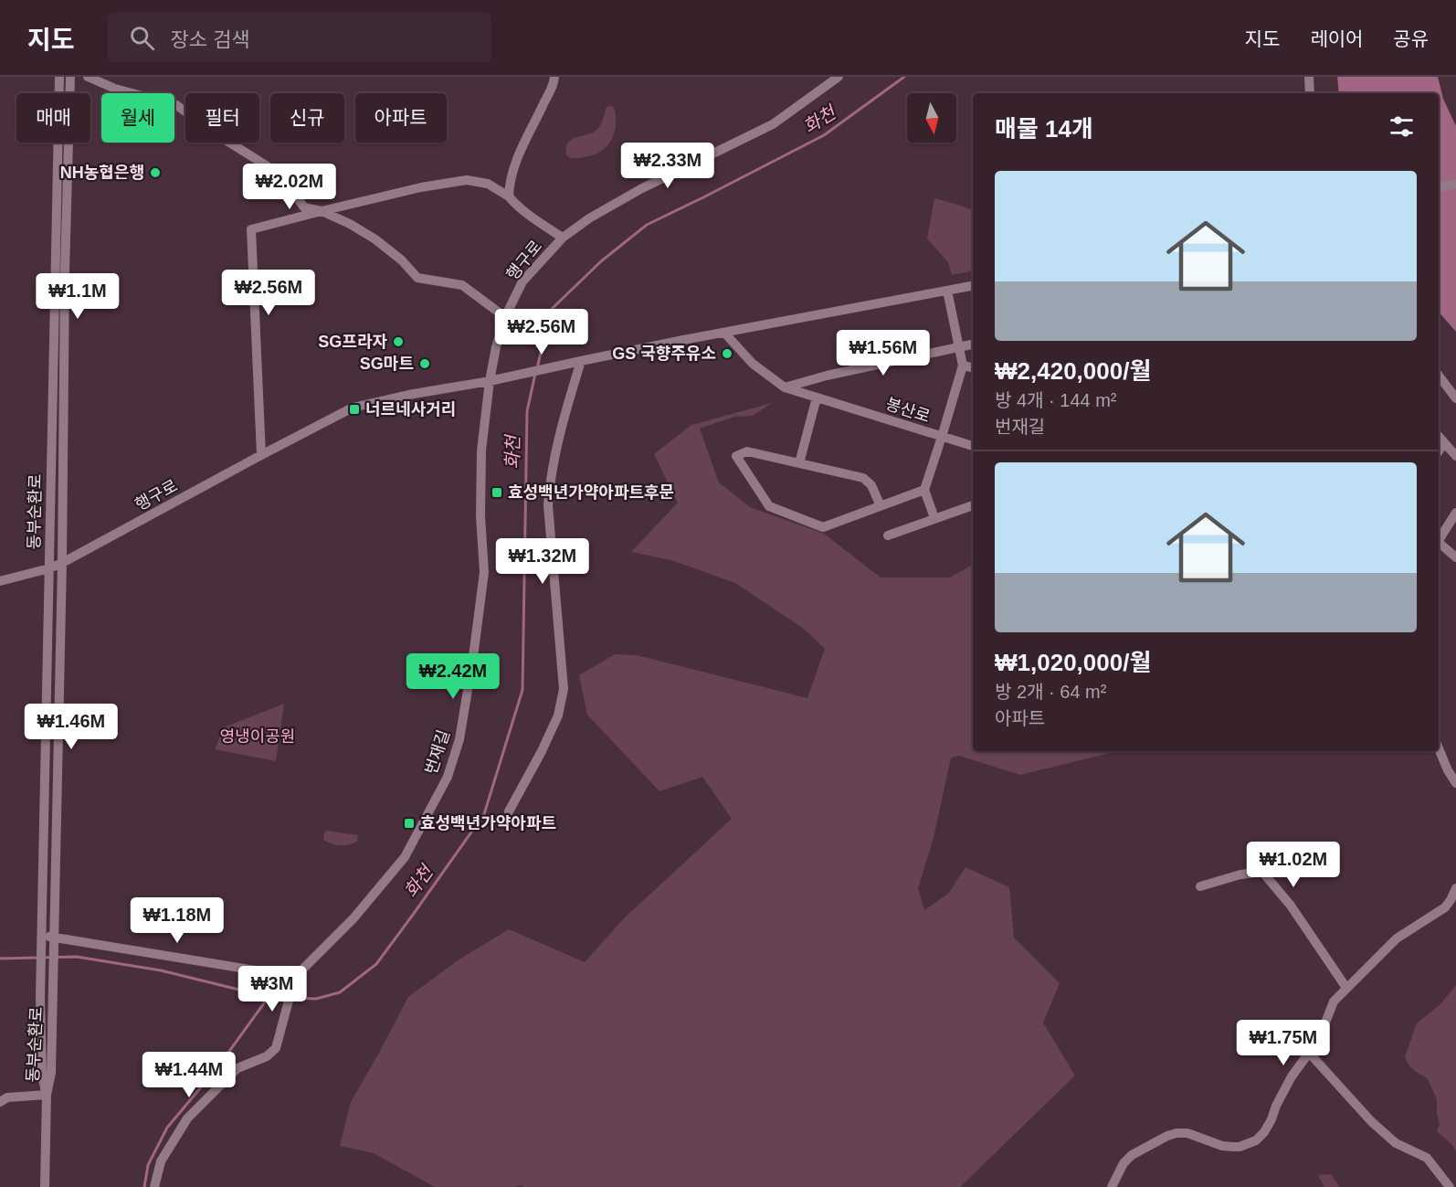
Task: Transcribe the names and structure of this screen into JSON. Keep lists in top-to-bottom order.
{
  "streets": {
    "street": [
      "행구로",
      "봉산로",
      "동부순환로",
      "번재길"
    ]
  },
  "crossings": [
    ["행구로", "동부순환로"],
    ["행구로", "번재길"]
  ],
  "water": ["화천"],
  "parks": ["영냉이공원"],
  "places": {
    "other": [
      "NH농협은행",
      "SG프라자",
      "GS 국향주유소",
      "SG마트"
    ],
    "transit": ["너르네사거리", "효성백년가약아파트후문", "효성백년가약아파트"]
  },
  "north": "bottom",
  "page": {
    "header": "지도",
    "search": "장소 검색",
    "nav": ["지도", "레이어", "공유"],
    "chip": [
      "매매",
      "월세",
      "필터",
      "신규",
      "아파트"
    ],
    "heading": "매물 14개",
    "price": [
      "₩2.33M",
      "₩2.02M",
      "₩2.56M",
      "₩1.1M",
      "₩2.56M",
      "₩1.56M",
      "₩1.32M",
      "₩2.42M",
      "₩1.46M",
      "₩1.02M",
      "₩1.18M",
      "₩3M",
      "₩1.75M",
      "₩1.44M"
    ],
    "list": [
      {
        "name": "₩2,420,000/월",
        "note": "방 4개 · 144 m² · 번재길"
      },
      {
        "name": "₩1,020,000/월",
        "note": "방 2개 · 64 m² · 아파트"
      }
    ]
  }
}
